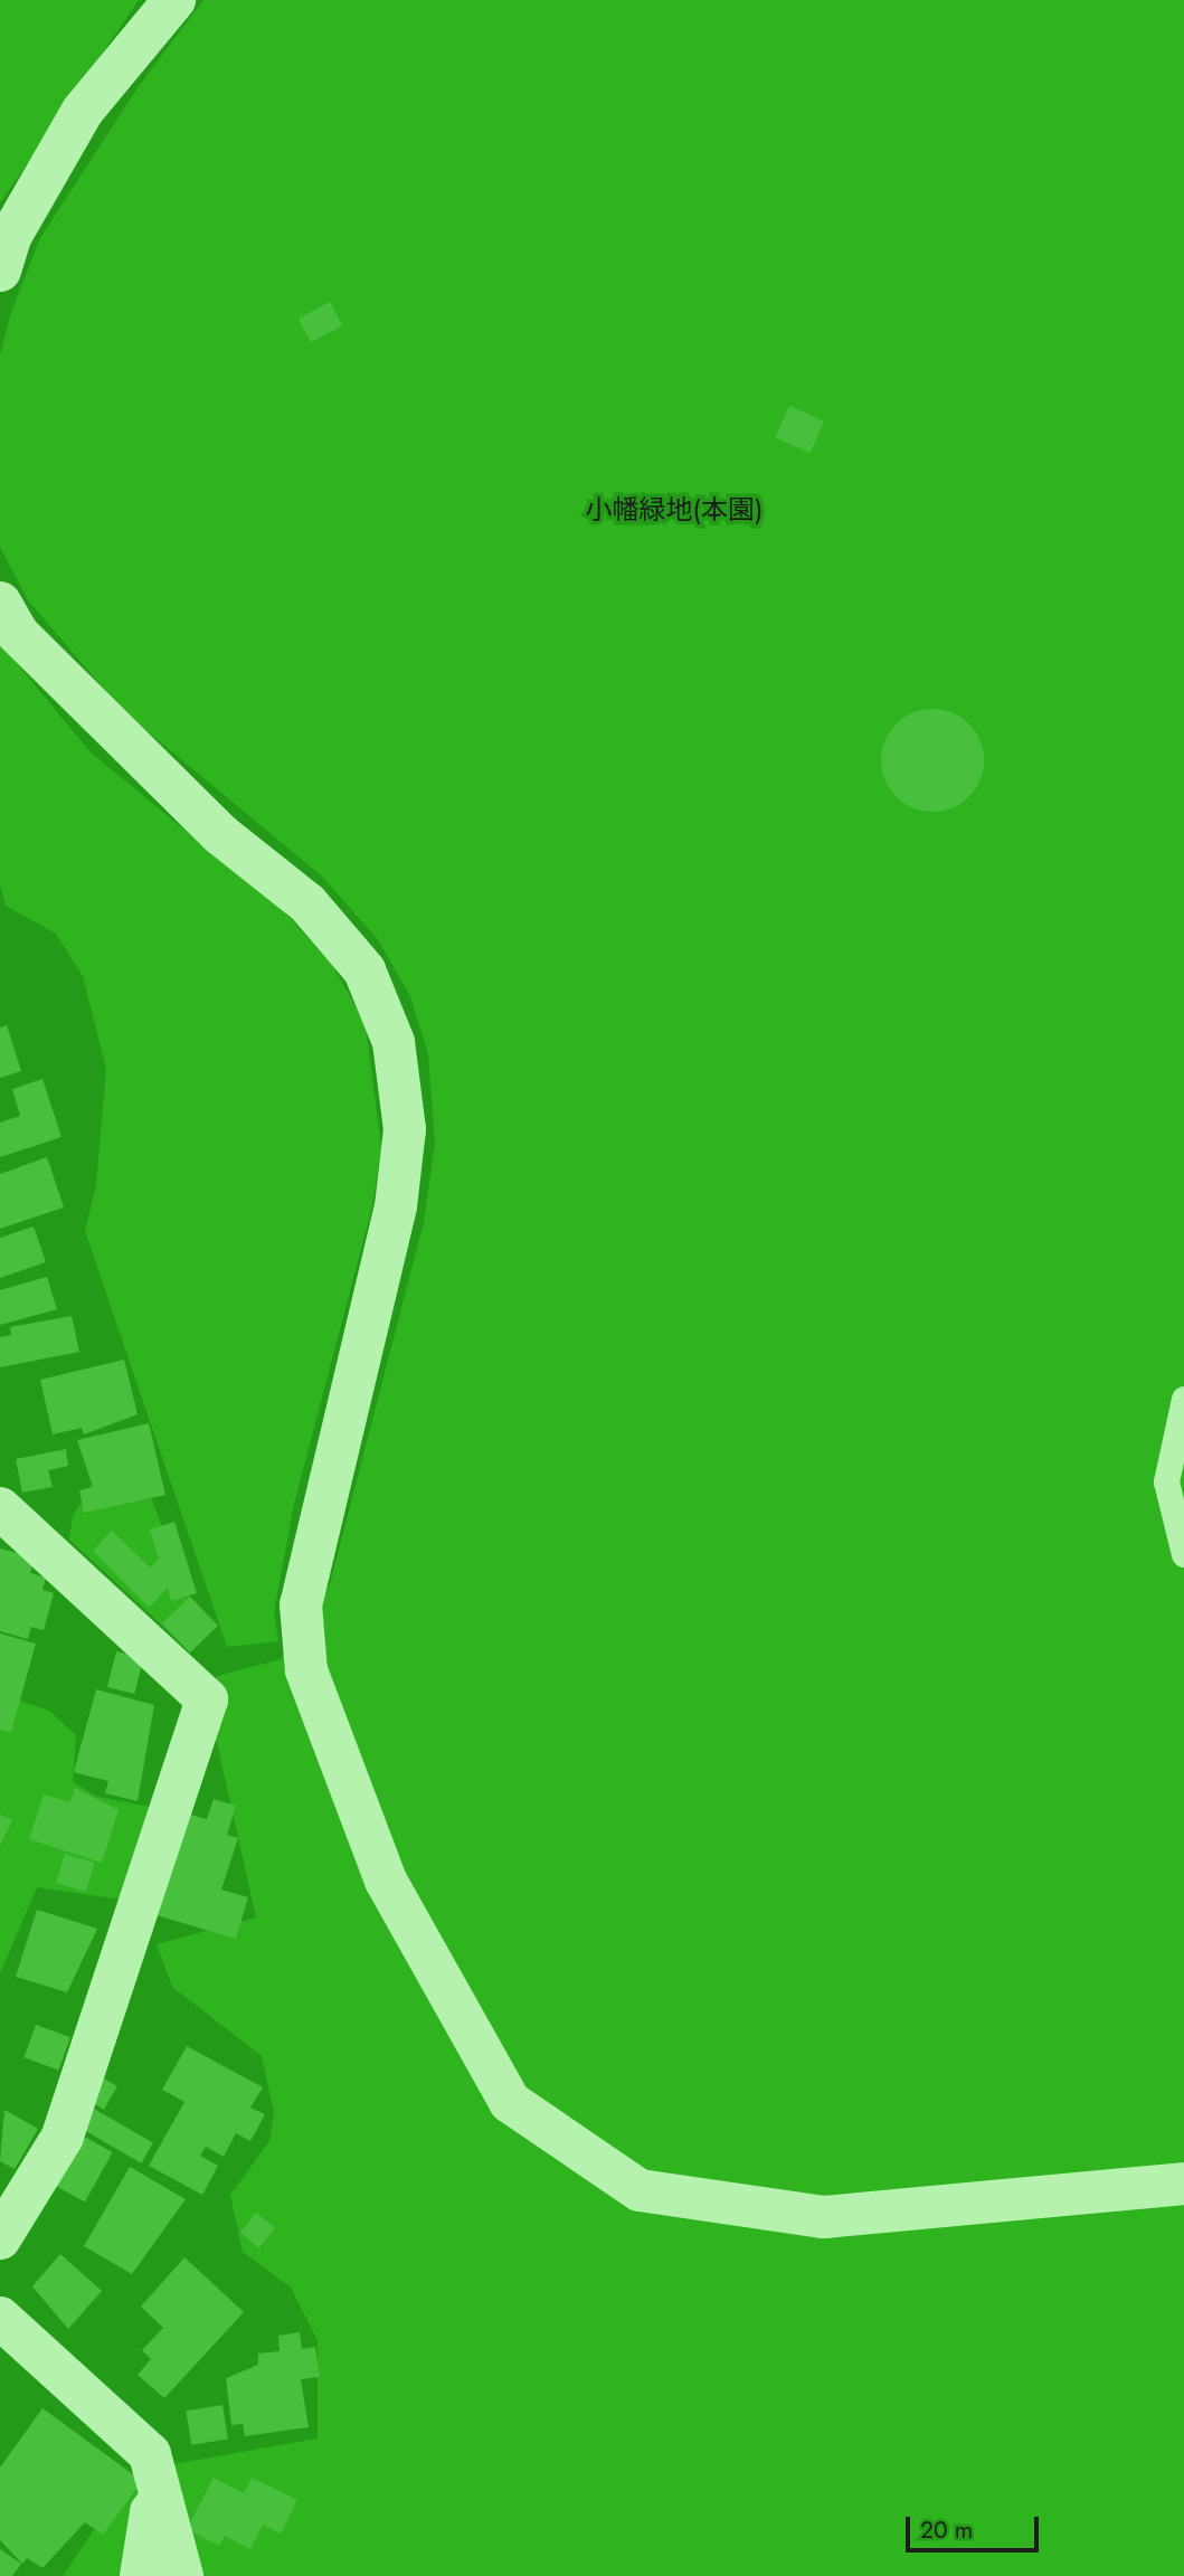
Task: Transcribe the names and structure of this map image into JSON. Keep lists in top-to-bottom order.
{
  "parks": ["小幡緑地(本園)"],
  "scale_bar": "20 m"
}
